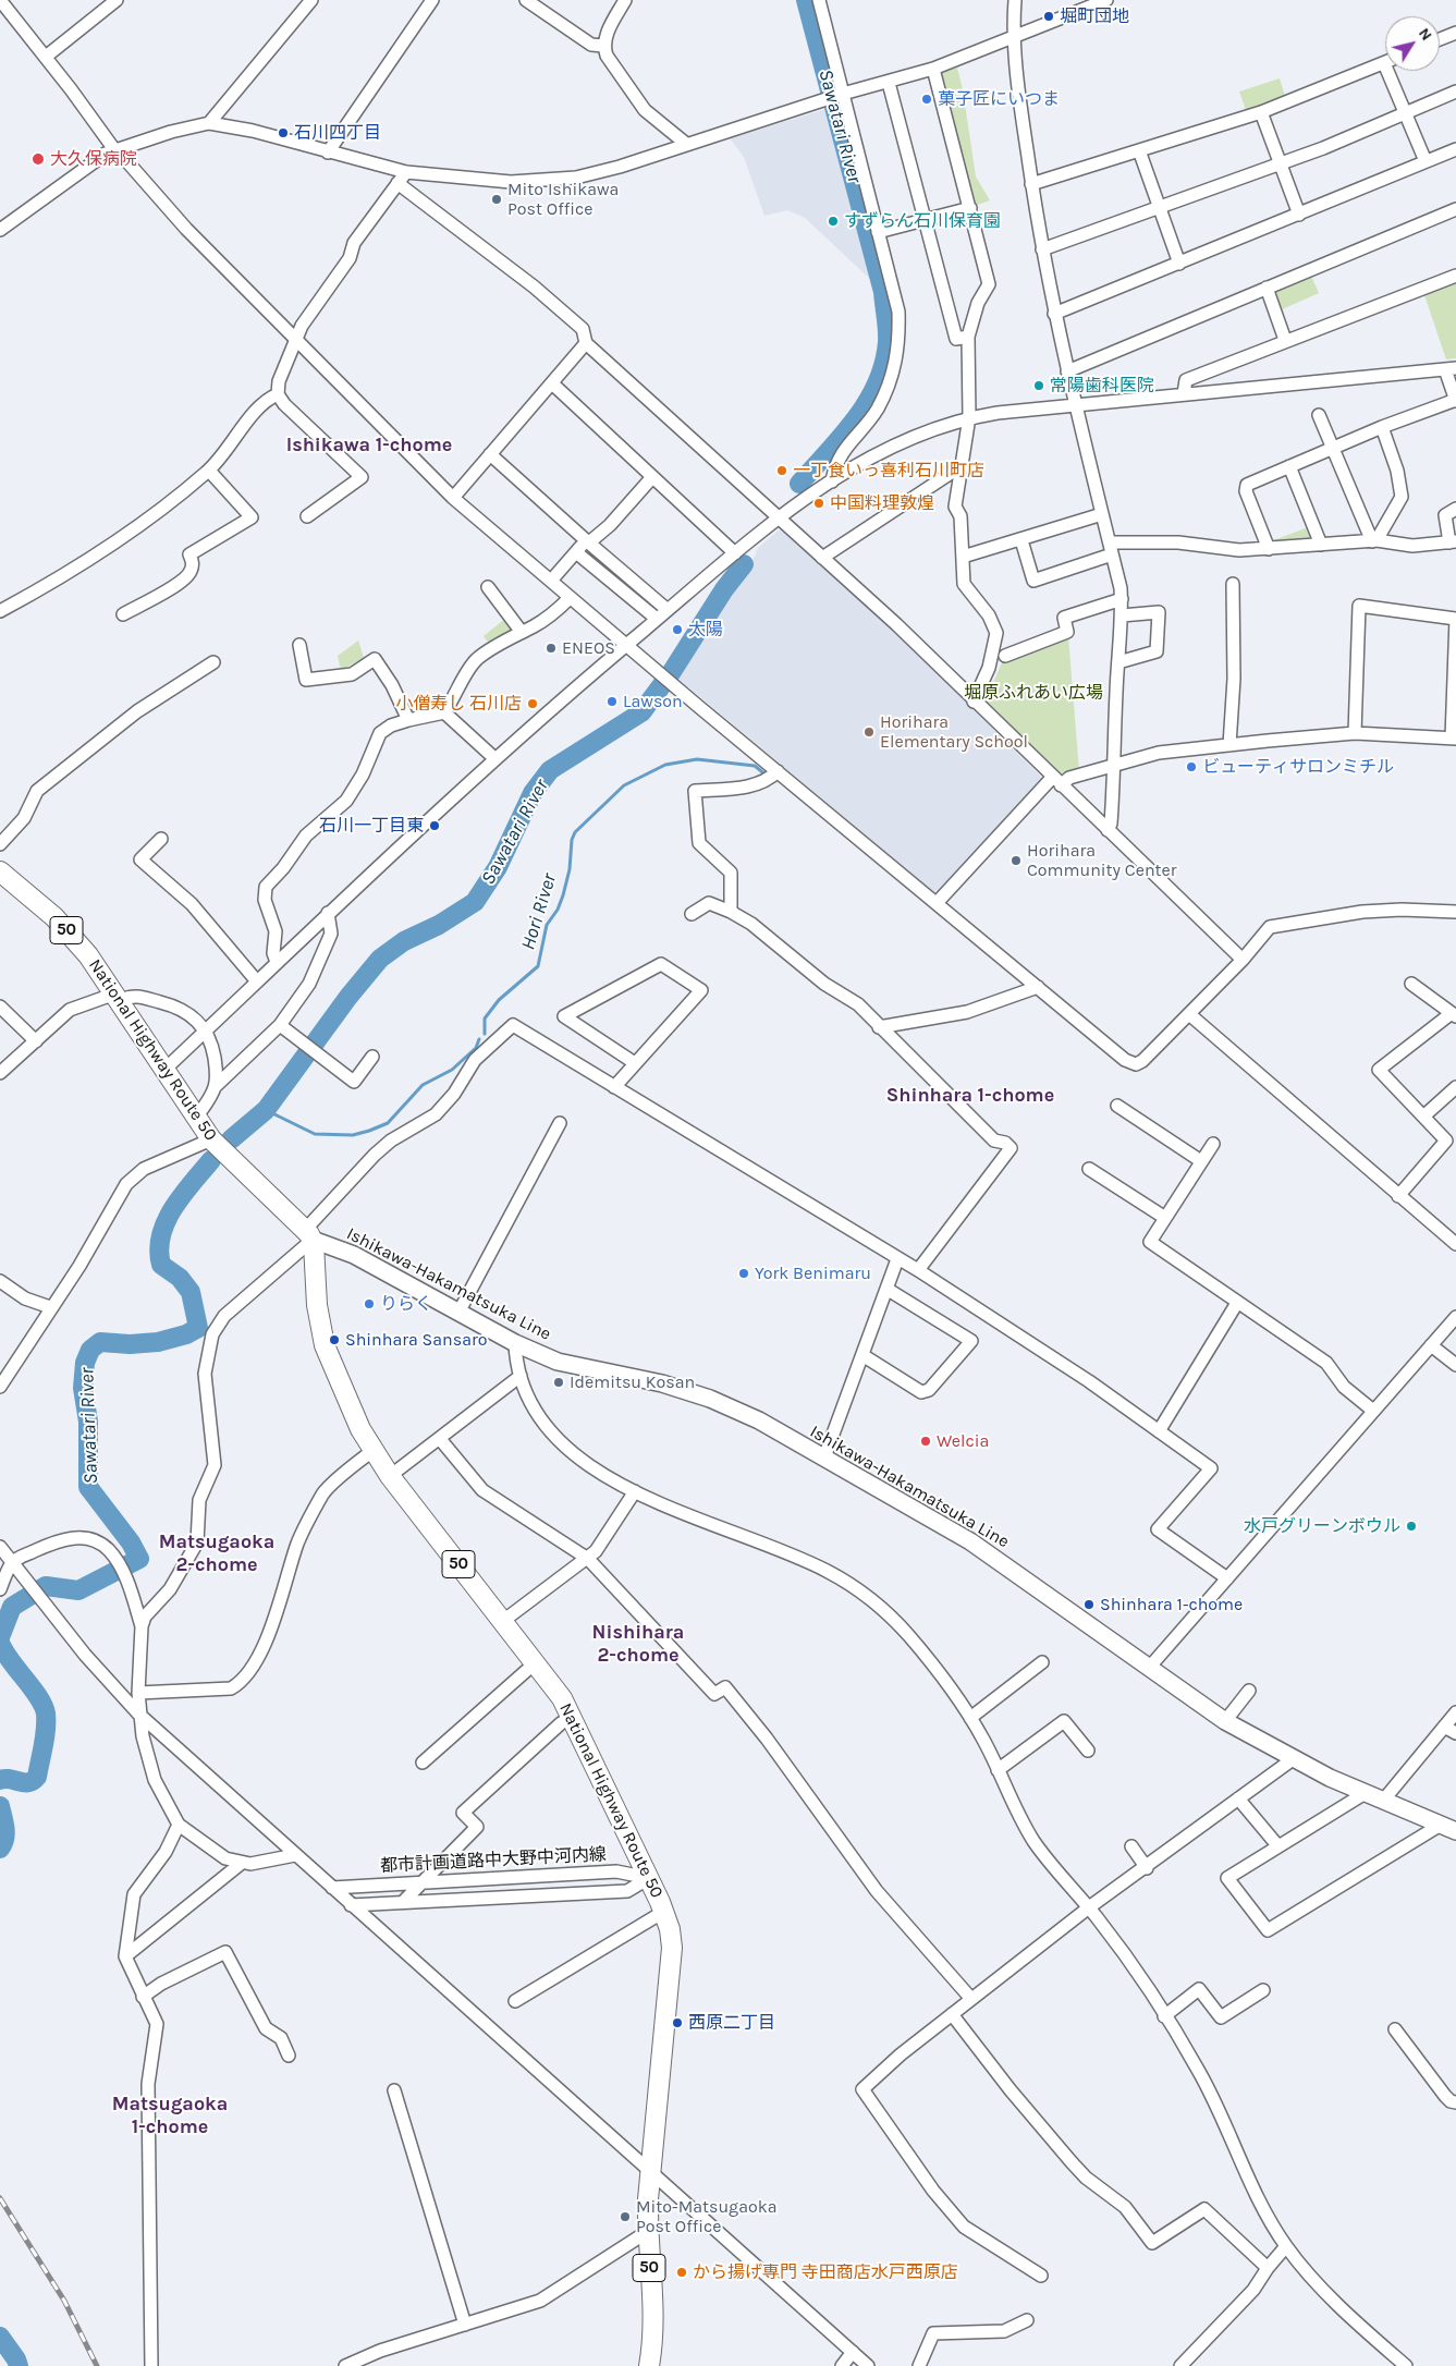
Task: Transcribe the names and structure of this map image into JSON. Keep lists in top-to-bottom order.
{
  "streets": {
    "highway": ["50", "National Highway Route 50"],
    "main road": ["Ishikawa-Hakamatsuka Line"],
    "street": ["都市計画道路中大野中河内線"]
  },
  "crossings": [
    ["National Highway Route 50", "Ishikawa-Hakamatsuka Line"],
    ["National Highway Route 50", "都市計画道路中大野中河内線"]
  ],
  "districts": [
    "Ishikawa 1-chome",
    "Shinhara 1-chome",
    "Matsugaoka 2-chome",
    "Nishihara 2-chome",
    "Matsugaoka 1-chome"
  ],
  "water": ["Sawatari River", "Hori River"],
  "parks": ["堀原ふれあい広場"],
  "places": [
    "堀町団地",
    "菓子匠にいつま",
    "石川四丁目",
    "大久保病院",
    "Mito Ishikawa Post Office",
    "すずらん石川保育園",
    "常陽歯科医院",
    "一丁食いっ喜利石川町店",
    "中国料理敦煌",
    "太陽",
    "ENEOS",
    "Lawson",
    "小僧寿し 石川店",
    "Horihara Elementary School",
    "ビューティサロンミチル",
    "石川一丁目東",
    "Horihara Community Center",
    "York Benimaru",
    "りらく",
    "Shinhara Sansaro",
    "Idemitsu Kosan",
    "Welcia",
    "水戸グリーンボウル",
    "Shinhara 1-chome",
    "西原二丁目",
    "Mito-Matsugaoka Post Office",
    "から揚げ専門 寺田商店水戸西原店"
  ],
  "north": "top right"
}
